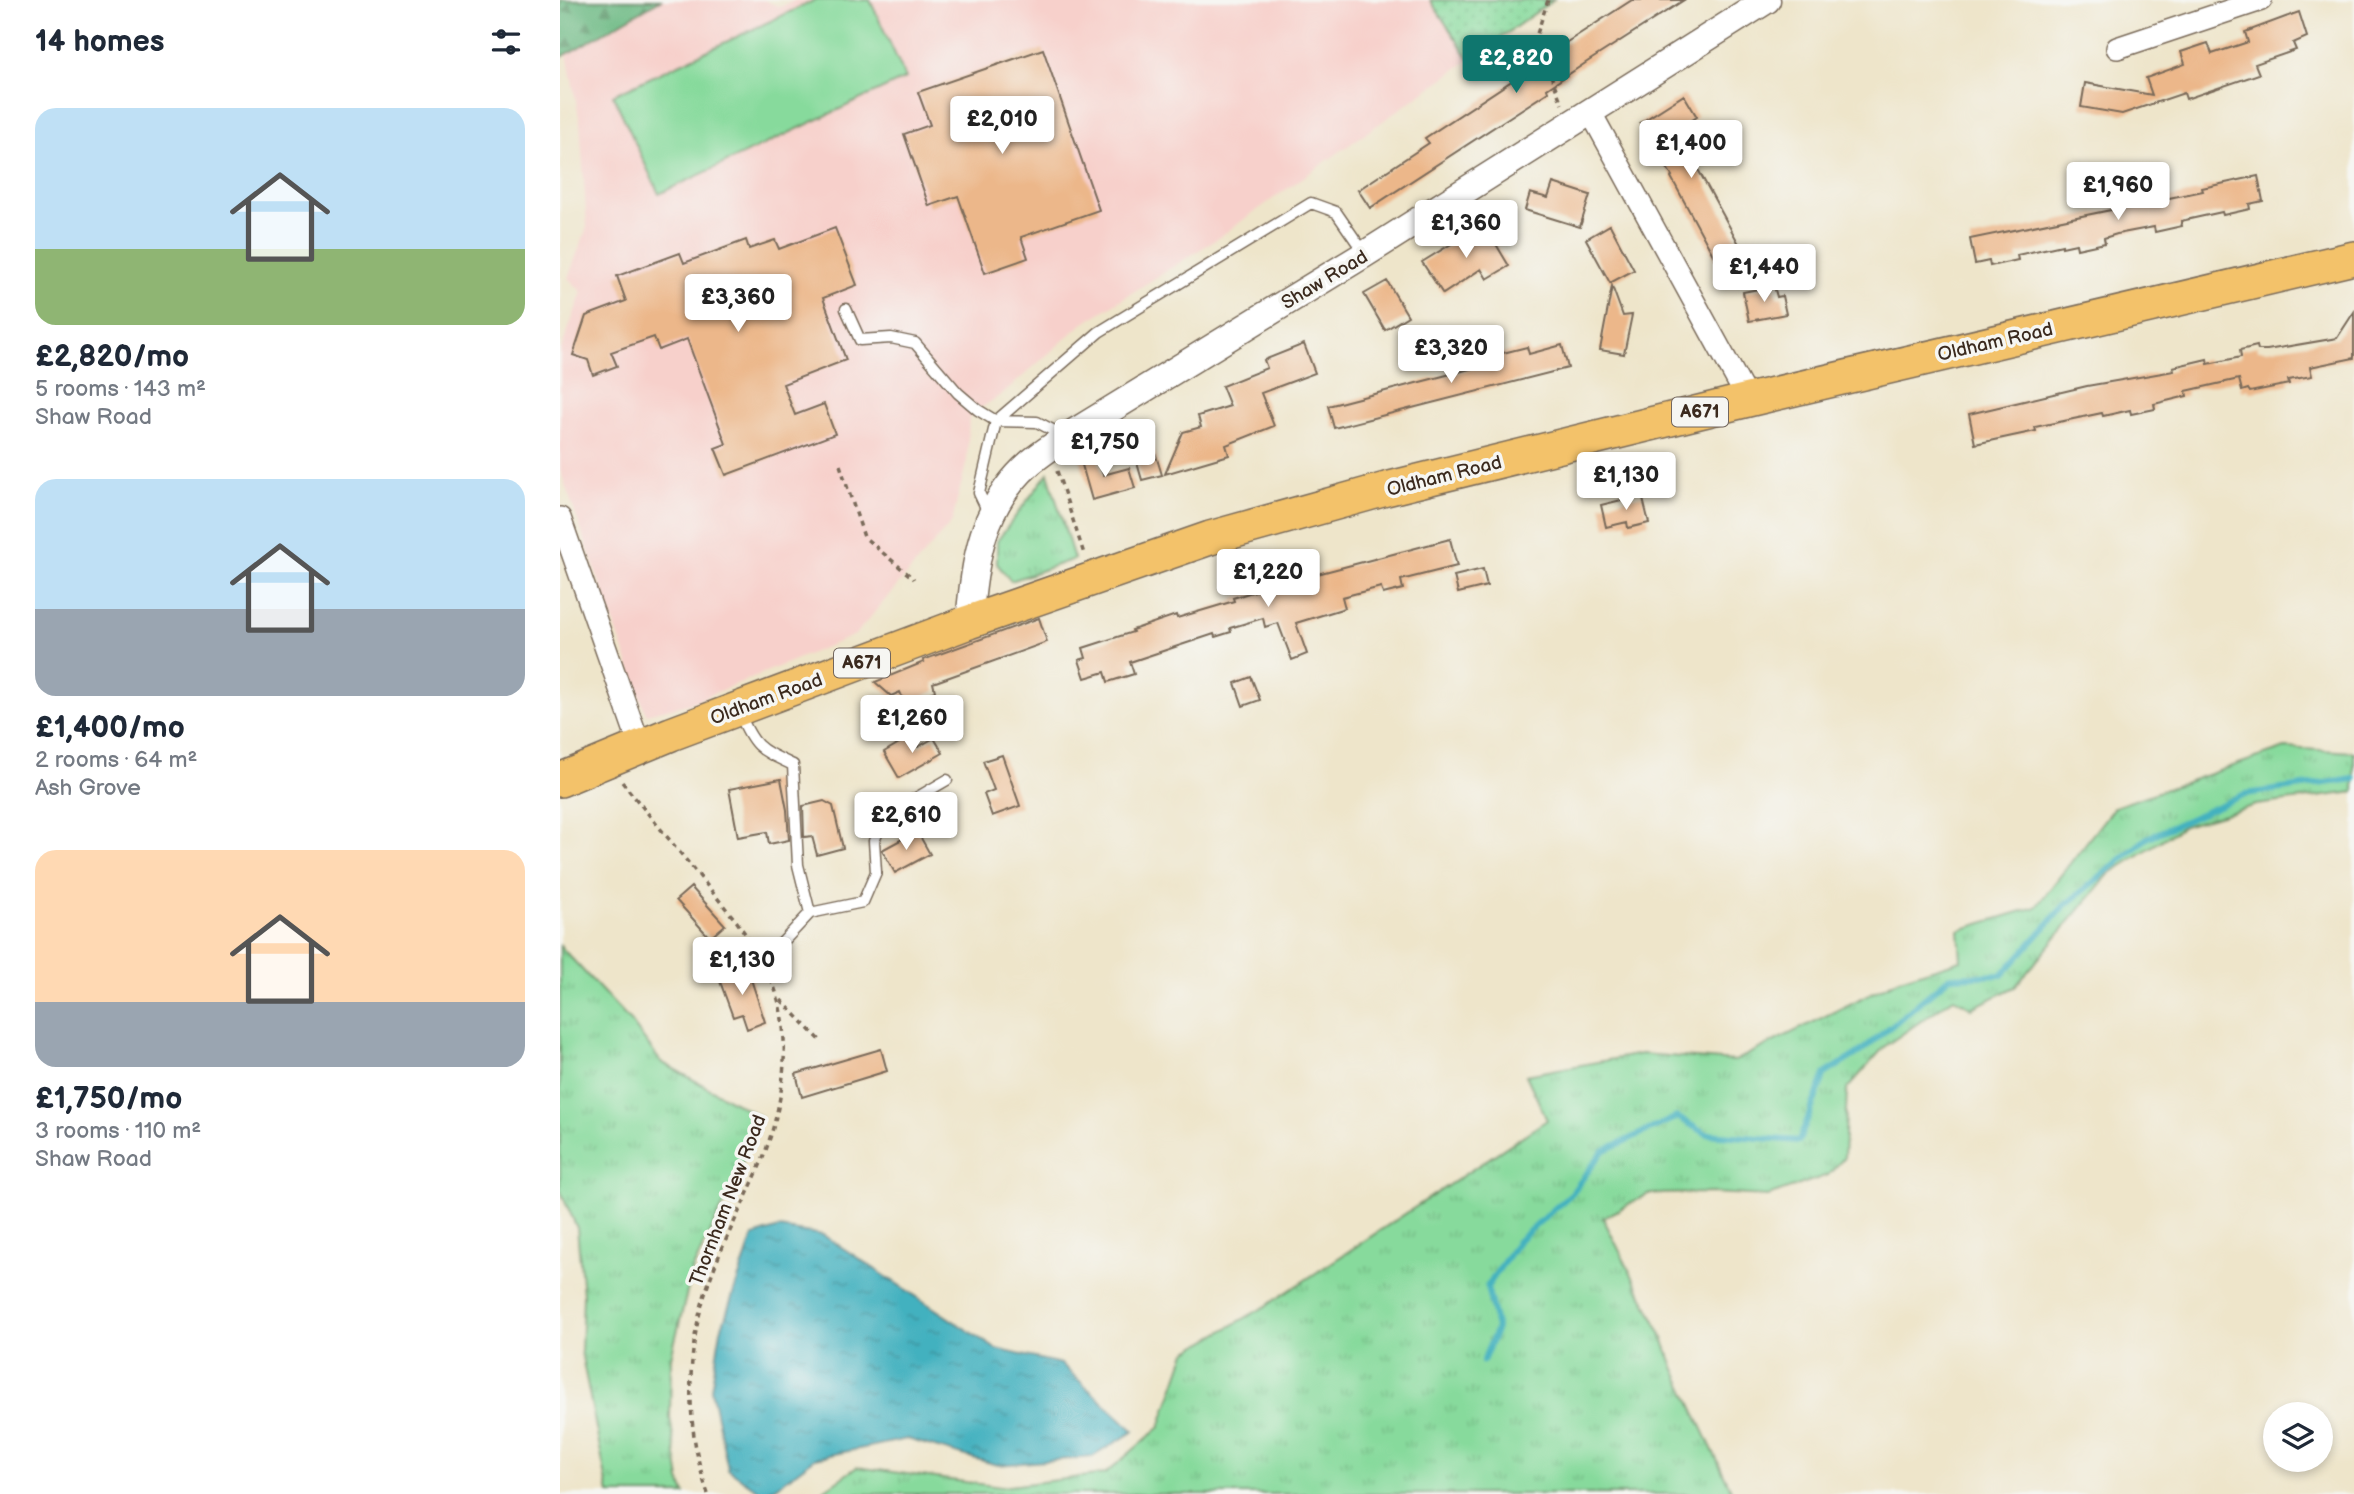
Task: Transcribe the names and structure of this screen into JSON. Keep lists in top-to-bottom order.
{
  "streets": {
    "main road": ["Oldham Road", "A671"],
    "street": ["Shaw Road"],
    "path": ["Thornham New Road"]
  },
  "crossings": [
    ["Shaw Road", "Oldham Road"],
    ["Oldham Road", "Thornham New Road"]
  ],
  "page": {
    "heading": "14 homes",
    "price": [
      "£2,820",
      "£2,010",
      "£1,400",
      "£1,960",
      "£1,360",
      "£1,440",
      "£3,360",
      "£3,320",
      "£1,750",
      "£1,130",
      "£1,220",
      "£1,260",
      "£2,610",
      "£1,130"
    ],
    "list": [
      {
        "name": "£2,820/mo",
        "note": "5 rooms · 143 m² · Shaw Road"
      },
      {
        "name": "£1,400/mo",
        "note": "2 rooms · 64 m² · Ash Grove"
      },
      {
        "name": "£1,750/mo",
        "note": "3 rooms · 110 m² · Shaw Road"
      }
    ]
  }
}
